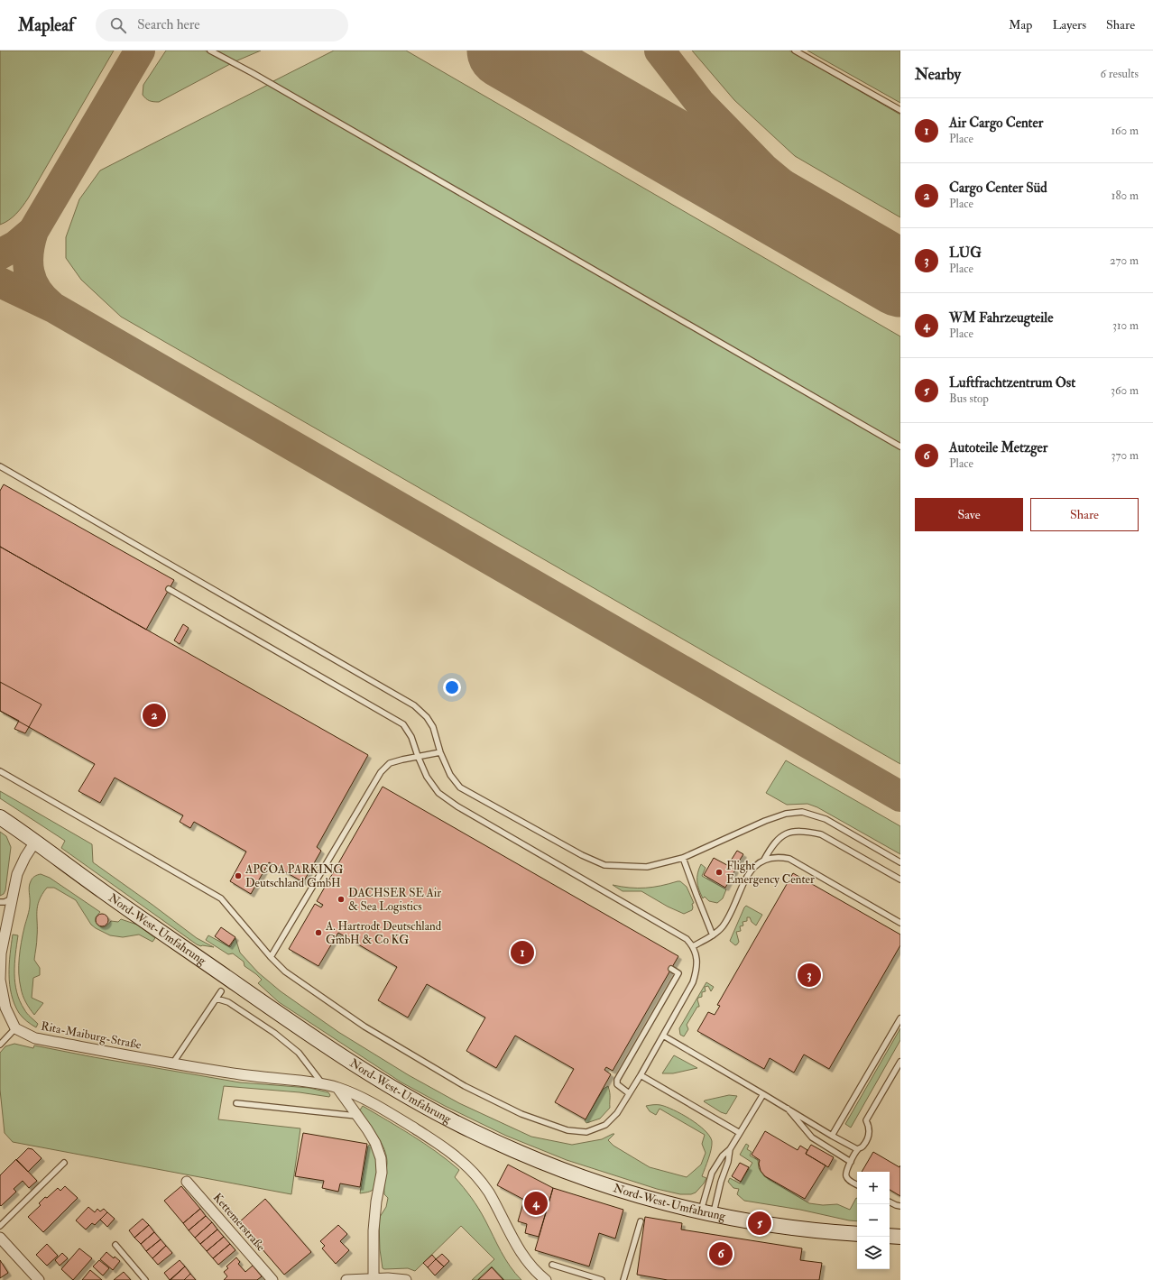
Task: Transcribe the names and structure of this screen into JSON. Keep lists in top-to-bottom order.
{
  "streets": {
    "main road": ["Nord-West-Umfahrung"],
    "street": ["Rita-Maiburg-Straße", "Kettemerstraße"]
  },
  "places": [
    "Flight Emergency Center",
    "APCOA PARKING Deutschland GmbH",
    "DACHSER SE Air & Sea Logistics",
    "A. Hartrodt Deutschland GmbH & Co KG"
  ],
  "page": {
    "header": "Mapleaf",
    "search": "Search here",
    "nav": ["Map", "Layers", "Share"],
    "heading": ["Nearby", "6 results"],
    "list": [
      {
        "mark": "1",
        "name": "Air Cargo Center",
        "note": "Place",
        "value": "160 m"
      },
      {
        "mark": "2",
        "name": "Cargo Center Süd",
        "note": "Place",
        "value": "180 m"
      },
      {
        "mark": "3",
        "name": "LUG",
        "note": "Place",
        "value": "270 m"
      },
      {
        "mark": "4",
        "name": "WM Fahrzeugteile",
        "note": "Place",
        "value": "310 m"
      },
      {
        "mark": "5",
        "name": "Luftfrachtzentrum Ost",
        "note": "Bus stop",
        "value": "360 m"
      },
      {
        "mark": "6",
        "name": "Autoteile Metzger",
        "note": "Place",
        "value": "370 m"
      }
    ],
    "buttons": ["Save", "Share"],
    "pins": [
      "2",
      "1",
      "3",
      "4",
      "5",
      "6"
    ],
    "map_buttons": ["+", "−"]
  }
}
